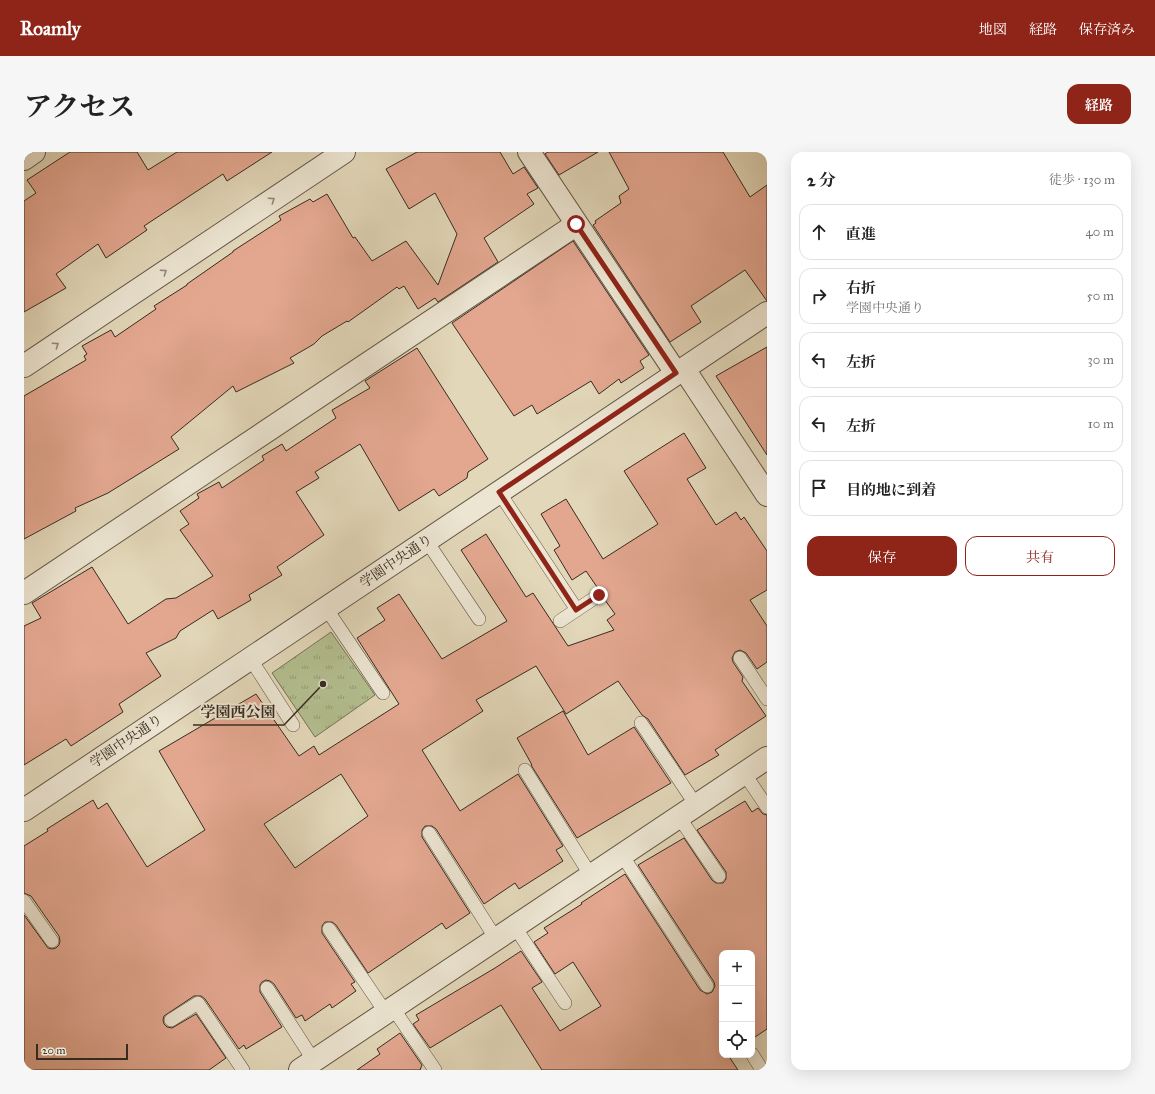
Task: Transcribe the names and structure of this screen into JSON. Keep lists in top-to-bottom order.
{
  "streets": {
    "street": ["学園中央通り"]
  },
  "places": ["学園西公園"],
  "scale_bar": "20 m",
  "page": {
    "header": "Roamly",
    "nav": ["地図", "経路", "保存済み"],
    "title": "アクセス",
    "buttons": [
      "経路",
      ["保存", "共有"]
    ],
    "heading": ["2 分", "徒歩 · 130 m"],
    "list": [
      ["直進", "40 m"],
      ["右折", "学園中央通り", "50 m"],
      ["左折", "30 m"],
      ["左折", "10 m"],
      "目的地に到着"
    ],
    "map_buttons": ["+", "−"],
    "scale": "20 m"
  }
}
